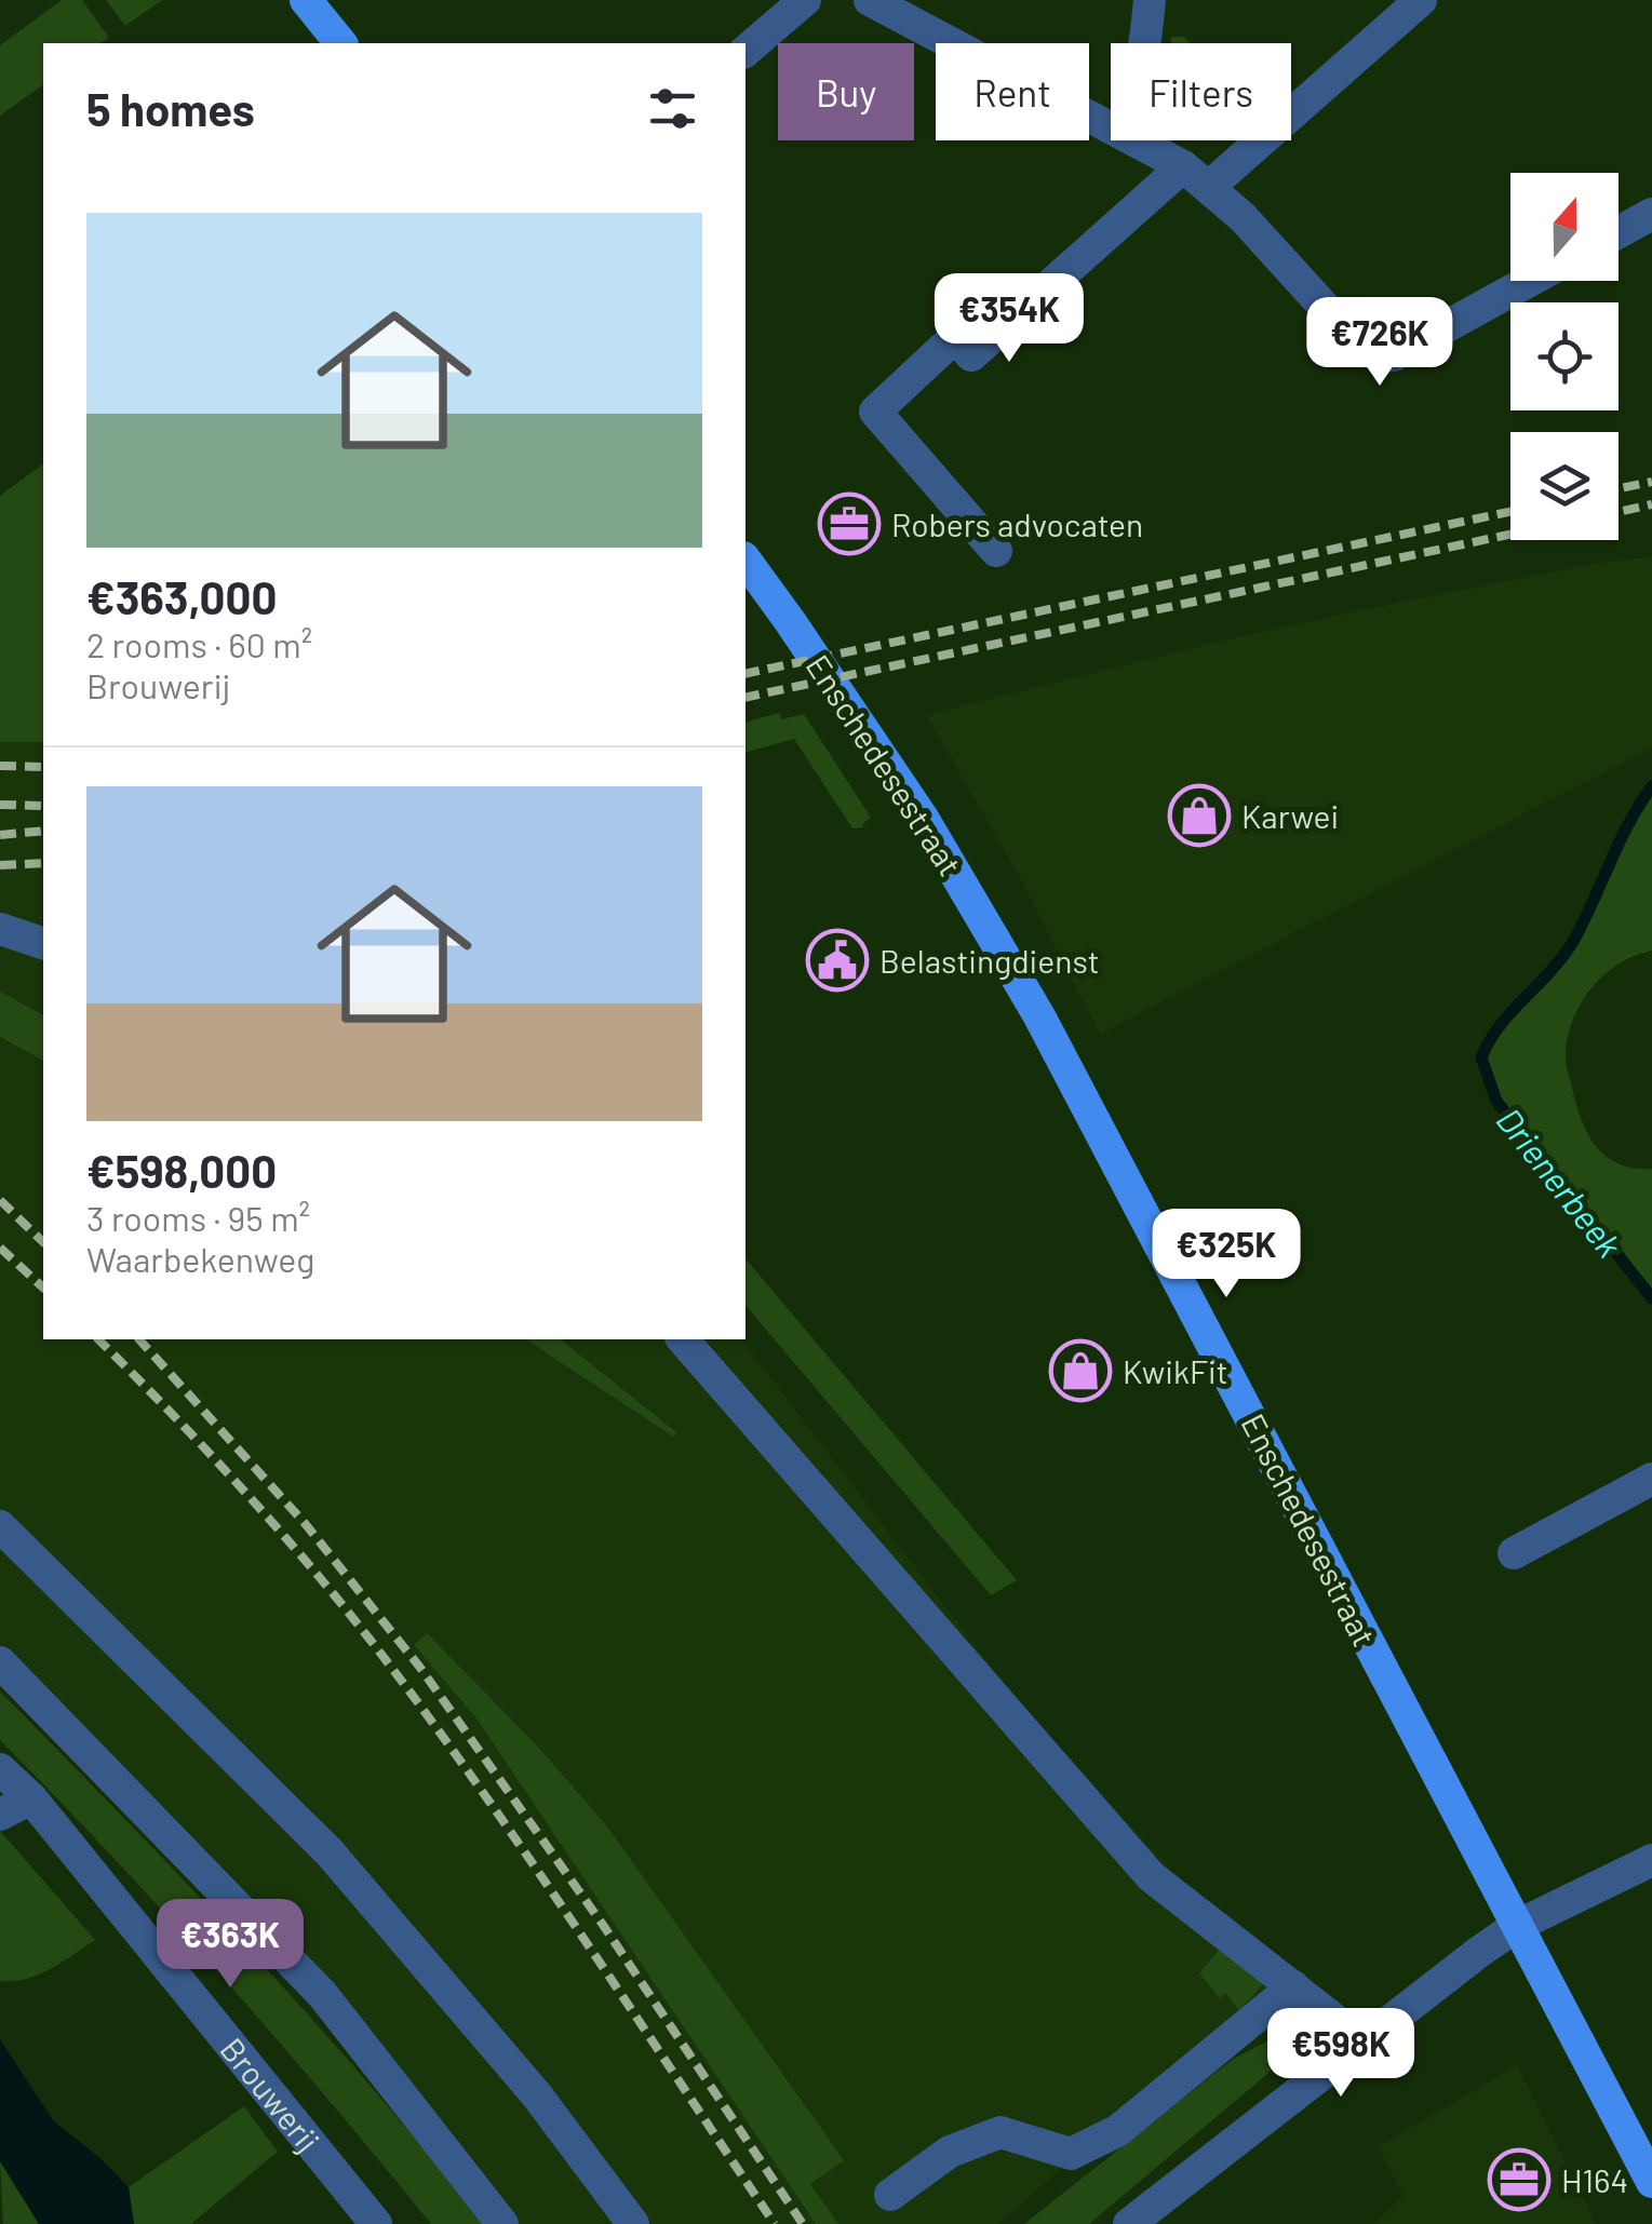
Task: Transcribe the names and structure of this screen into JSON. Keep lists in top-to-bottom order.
{
  "streets": {
    "main road": ["Enschedesestraat"],
    "street": ["Brouwerij"]
  },
  "water": ["Drienerbeek"],
  "places": {
    "office": ["Robers advocaten", "H164"],
    "shop": ["Karwei", "KwikFit"],
    "public building": ["Belastingdienst"]
  },
  "north": "top",
  "page": {
    "chip": ["Buy", "Rent", "Filters"],
    "heading": "5 homes",
    "list": [
      {
        "name": "€363,000",
        "note": "2 rooms · 60 m² · Brouwerij"
      },
      {
        "name": "€598,000",
        "note": "3 rooms · 95 m² · Waarbekenweg"
      }
    ],
    "price": [
      "€354K",
      "€726K",
      "€325K",
      "€363K",
      "€598K"
    ]
  }
}
